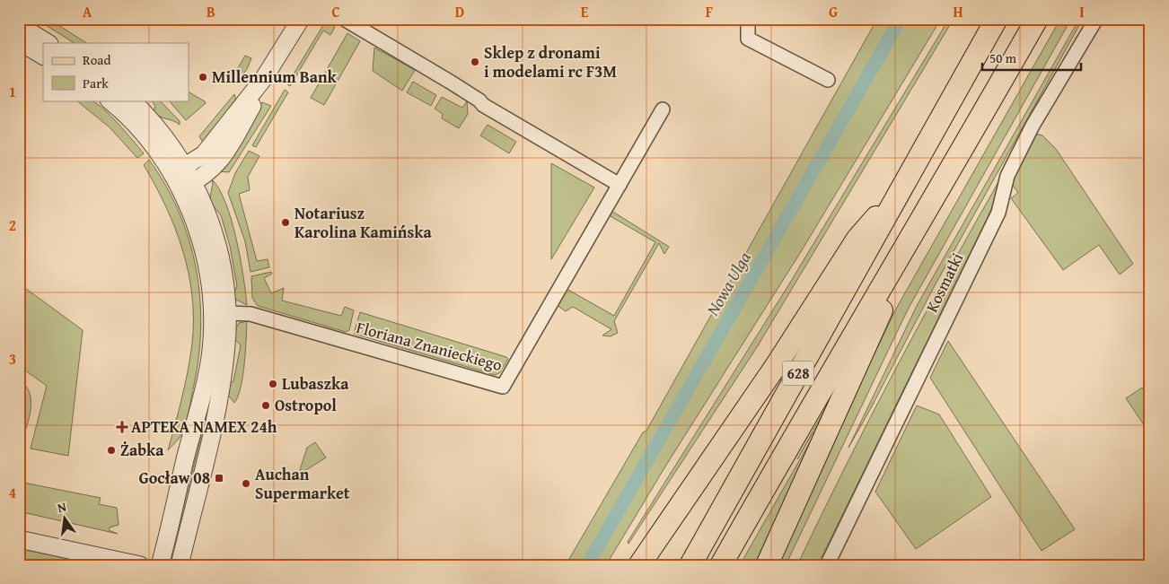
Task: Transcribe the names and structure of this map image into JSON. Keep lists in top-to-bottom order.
{
  "streets": {
    "main road": ["628"],
    "street": ["Kosmatki", "Floriana Znanieckiego"]
  },
  "water": ["Nowa Ulga"],
  "places": {
    "other": [
      "Sklep z dronami i modelami rc F3M",
      "Millennium Bank",
      "Notariusz Karolina Kamińska",
      "Lubaszka",
      "Ostropol",
      "Żabka",
      "Auchan Supermarket"
    ],
    "health": ["APTEKA NAMEX 24h"],
    "transit": ["Gocław 08"]
  },
  "legend": ["Road", "Park"],
  "scale_bar": "50 m",
  "north": "top",
  "grid": {
    "columns": [
      "A",
      "B",
      "C",
      "D",
      "E",
      "F",
      "G",
      "H",
      "I"
    ],
    "rows": [
      "1",
      "2",
      "3",
      "4"
    ]
  }
}
